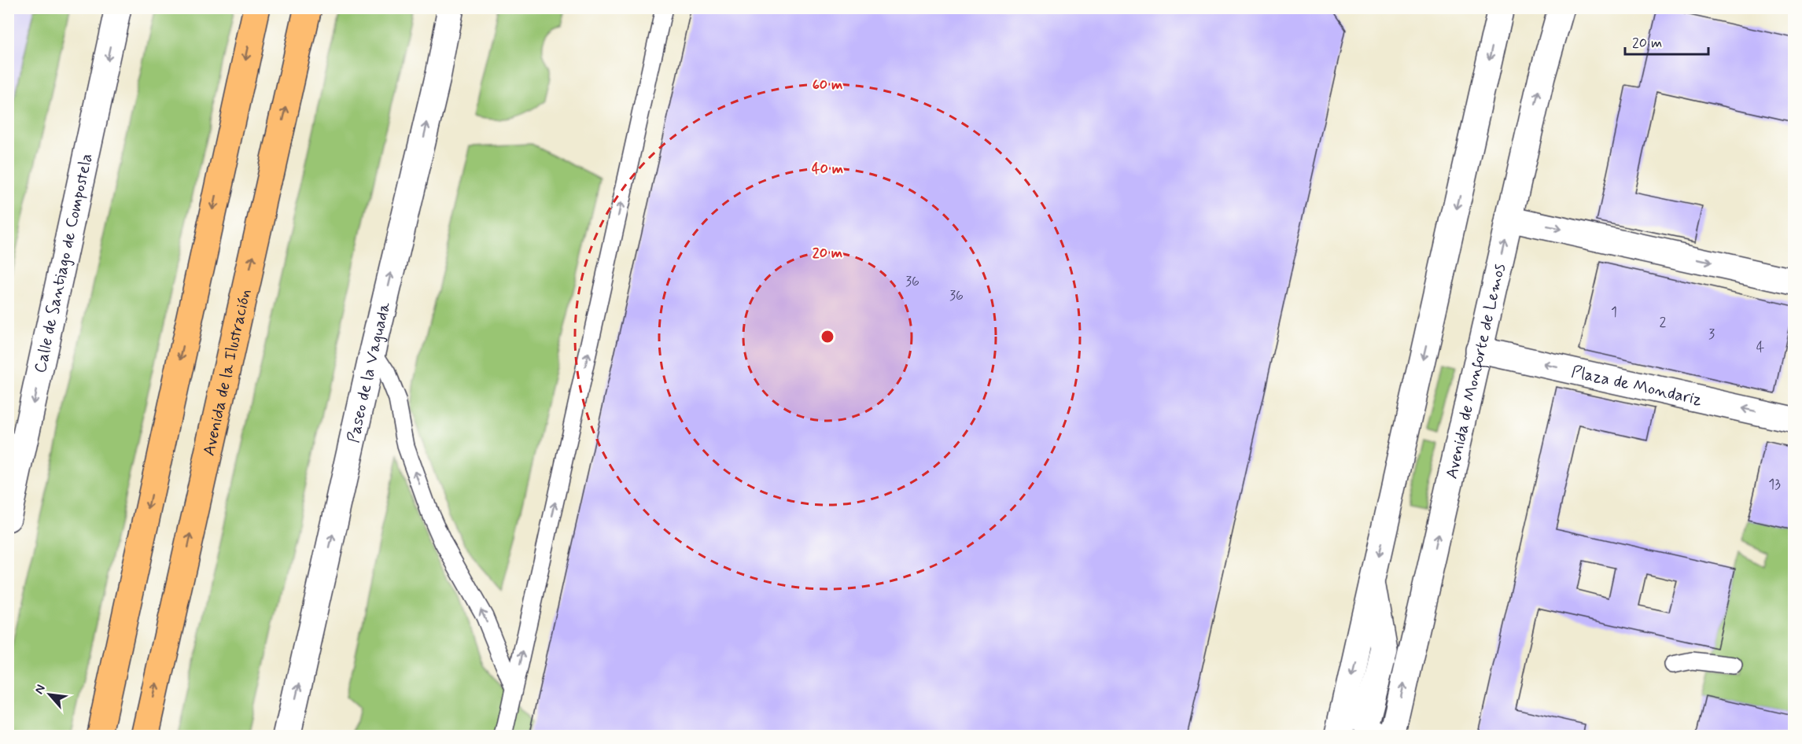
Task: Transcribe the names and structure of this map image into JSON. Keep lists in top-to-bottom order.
{
  "streets": {
    "highway": ["Avenida de la Ilustración"],
    "street": [
      "Calle de Santiago de Compostela",
      "Avenida de Monforte de Lemos",
      "Paseo de la Vaguada",
      "Plaza de Mondariz"
    ]
  },
  "crossings": [
    ["Avenida de Monforte de Lemos", "Plaza de Mondariz"]
  ],
  "one_way": ["Calle de Santiago de Compostela", "Paseo de la Vaguada"],
  "house_numbers": [
    "36",
    "36",
    "1",
    "2",
    "3",
    "4",
    "13"
  ],
  "scale_bar": "20 m",
  "north": "top left",
  "rings": ["60 m", "40 m", "20 m"]
}
